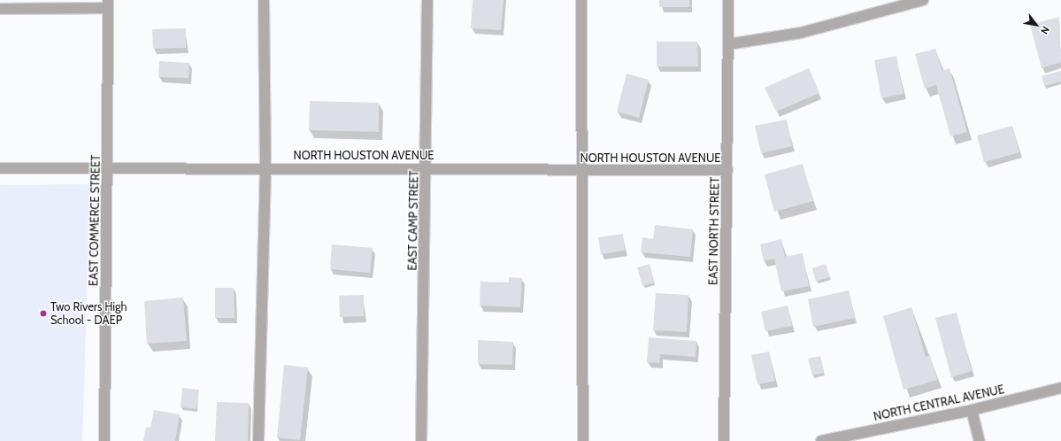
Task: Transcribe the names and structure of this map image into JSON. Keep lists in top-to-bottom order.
{
  "streets": {
    "street": [
      "NORTH HOUSTON AVENUE",
      "EAST COMMERCE STREET",
      "EAST CAMP STREET",
      "EAST NORTH STREET",
      "NORTH CENTRAL AVENUE"
    ]
  },
  "crossings": [
    ["NORTH HOUSTON AVENUE", "EAST COMMERCE STREET"],
    ["NORTH HOUSTON AVENUE", "EAST CAMP STREET"],
    ["NORTH HOUSTON AVENUE", "EAST NORTH STREET"]
  ],
  "places": ["Two Rivers High School - DAEP"],
  "north": "bottom right"
}
